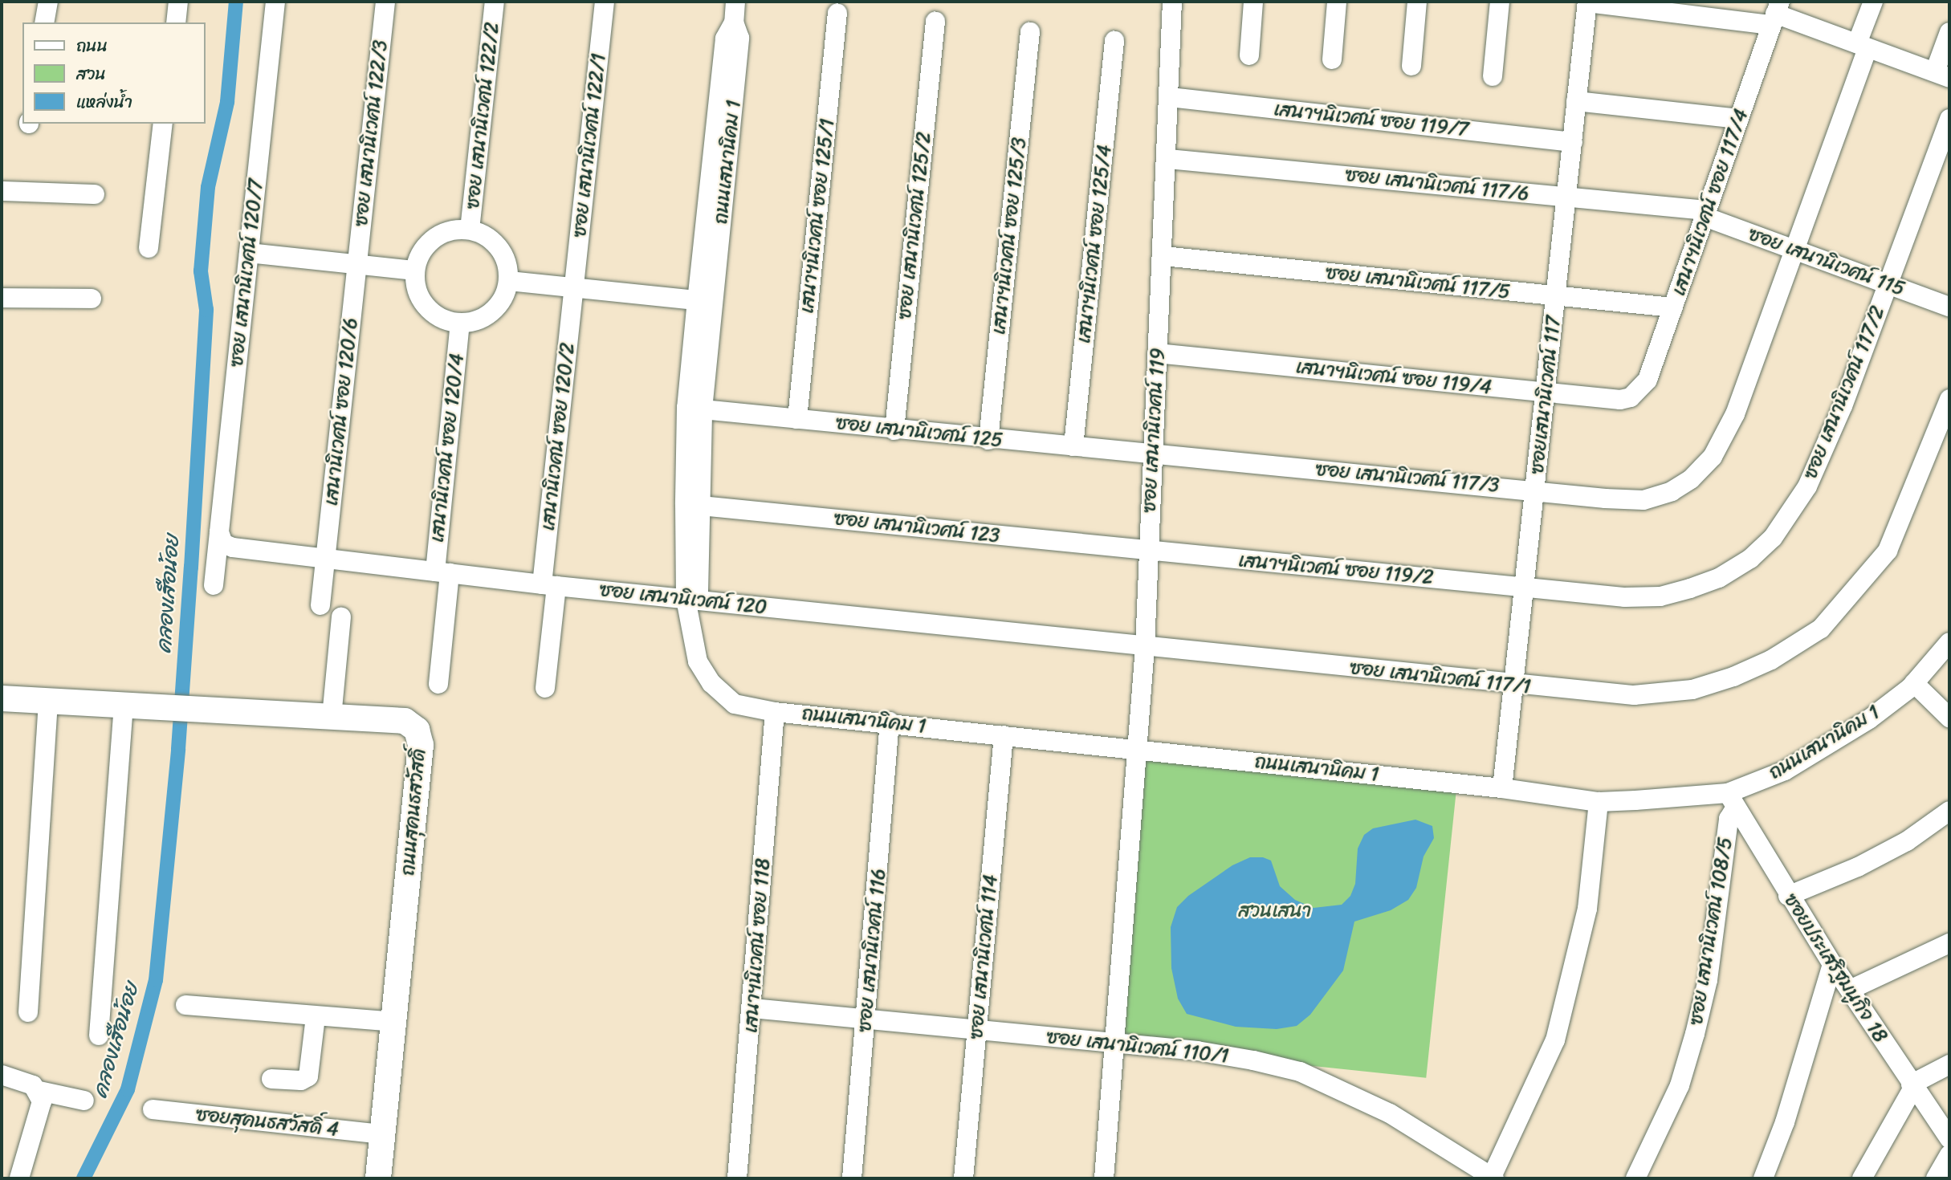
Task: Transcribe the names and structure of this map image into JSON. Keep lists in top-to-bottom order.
{
  "streets": {
    "main road": ["ถนนสุคนธสวัสดิ์"],
    "street": [
      "ซอย เสนานิเวศน์ 122/2",
      "เสนาฯนิเวศน์ ซอย 119/7",
      "ซอย เสนานิเวศน์ 122/3",
      "ซอย เสนานิเวศน์ 122/1",
      "ถนนเสนานิคม 1",
      "ซอย เสนานิเวศน์ 117/6",
      "เสนาฯนิเวศน์ ซอย 117/4",
      "เสนาฯนิเวศน์ ซอย 125/1",
      "ซอย เสนานิเวศน์ 125/2",
      "เสนาฯนิเวศน์ ซอย 125/3",
      "เสนาฯนิเวศน์ ซอย 125/4",
      "ซอย เสนานิเวศน์ 115",
      "ซอย เสนานิเวศน์ 120/7",
      "ซอย เสนานิเวศน์ 117/5",
      "เสนาฯนิเวศน์ ซอย 119/4",
      "ซอย เสนานิเวศน์ 117/2",
      "ซอยเสนานิเวศน์ 117",
      "เสนานิเวศน์ ซอย 120/6",
      "ซอย เสนานิเวศน์ 119",
      "ซอย เสนานิเวศน์ 125",
      "เสนานิเวศน์ ซอย 120/2",
      "เสนานิเวศน์ ซอย 120/4",
      "ซอย เสนานิเวศน์ 117/3",
      "ซอย เสนานิเวศน์ 123",
      "เสนาฯนิเวศน์ ซอย 119/2",
      "ซอย เสนานิเวศน์ 120",
      "ซอย เสนานิเวศน์ 117/1",
      "ซอย เสนานิเวศน์ 108/5",
      "เสนาฯนิเวศน์ ซอย 118",
      "ซอย เสนานิเวศน์ 116",
      "ซอย เสนานิเวศน์ 114",
      "ซอยประเสริฐมนูกิจ 18",
      "ซอย เสนานิเวศน์ 110/1",
      "ซอยสุคนธสวัสดิ์ 4"
    ]
  },
  "crossings": [
    ["ซอย เสนานิเวศน์ 122/2", "เสนานิเวศน์ ซอย 120/4"],
    ["เสนาฯนิเวศน์ ซอย 119/7", "ซอยเสนานิเวศน์ 117"],
    ["เสนาฯนิเวศน์ ซอย 119/7", "ซอย เสนานิเวศน์ 119"],
    ["ซอย เสนานิเวศน์ 122/3", "เสนานิเวศน์ ซอย 120/6"],
    ["ซอย เสนานิเวศน์ 122/1", "เสนานิเวศน์ ซอย 120/2"],
    ["ถนนเสนานิคม 1", "ซอยเสนานิเวศน์ 117"],
    ["ถนนเสนานิคม 1", "ซอย เสนานิเวศน์ 119"],
    ["ถนนเสนานิคม 1", "ซอย เสนานิเวศน์ 125"],
    ["ถนนเสนานิคม 1", "ซอย เสนานิเวศน์ 123"],
    ["ถนนเสนานิคม 1", "ซอย เสนานิเวศน์ 120"],
    ["ถนนเสนานิคม 1", "ซอย เสนานิเวศน์ 108/5"],
    ["ถนนเสนานิคม 1", "เสนาฯนิเวศน์ ซอย 118"],
    ["ถนนเสนานิคม 1", "ซอย เสนานิเวศน์ 116"],
    ["ถนนเสนานิคม 1", "ซอย เสนานิเวศน์ 114"],
    ["ถนนเสนานิคม 1", "ซอยประเสริฐมนูกิจ 18"],
    ["ซอย เสนานิเวศน์ 117/6", "เสนาฯนิเวศน์ ซอย 117/4"],
    ["ซอย เสนานิเวศน์ 117/6", "ซอย เสนานิเวศน์ 115"],
    ["ซอย เสนานิเวศน์ 117/6", "ซอยเสนานิเวศน์ 117"],
    ["ซอย เสนานิเวศน์ 117/6", "ซอย เสนานิเวศน์ 119"],
    ["เสนาฯนิเวศน์ ซอย 117/4", "ซอย เสนานิเวศน์ 115"],
    ["เสนาฯนิเวศน์ ซอย 117/4", "ซอย เสนานิเวศน์ 117/5"],
    ["เสนาฯนิเวศน์ ซอย 117/4", "เสนาฯนิเวศน์ ซอย 119/4"],
    ["เสนาฯนิเวศน์ ซอย 125/1", "ซอย เสนานิเวศน์ 125"],
    ["ซอย เสนานิเวศน์ 125/2", "ซอย เสนานิเวศน์ 125"],
    ["เสนาฯนิเวศน์ ซอย 125/3", "ซอย เสนานิเวศน์ 125"],
    ["เสนาฯนิเวศน์ ซอย 125/4", "ซอย เสนานิเวศน์ 125"],
    ["ซอย เสนานิเวศน์ 115", "ซอย เสนานิเวศน์ 117/2"],
    ["ซอย เสนานิเวศน์ 115", "ซอย เสนานิเวศน์ 117/3"],
    ["ซอย เสนานิเวศน์ 120/7", "ซอย เสนานิเวศน์ 120"],
    ["ซอย เสนานิเวศน์ 117/5", "ซอยเสนานิเวศน์ 117"],
    ["ซอย เสนานิเวศน์ 117/5", "ซอย เสนานิเวศน์ 119"],
    ["เสนาฯนิเวศน์ ซอย 119/4", "ซอยเสนานิเวศน์ 117"],
    ["เสนาฯนิเวศน์ ซอย 119/4", "ซอย เสนานิเวศน์ 119"],
    ["ซอย เสนานิเวศน์ 117/2", "ซอยเสนานิเวศน์ 117"],
    ["ซอย เสนานิเวศน์ 117/2", "เสนาฯนิเวศน์ ซอย 119/2"],
    ["ซอยเสนานิเวศน์ 117", "ซอย เสนานิเวศน์ 117/3"],
    ["ซอยเสนานิเวศน์ 117", "เสนาฯนิเวศน์ ซอย 119/2"],
    ["ซอยเสนานิเวศน์ 117", "ซอย เสนานิเวศน์ 117/1"],
    ["เสนานิเวศน์ ซอย 120/6", "ซอย เสนานิเวศน์ 120"],
    ["ซอย เสนานิเวศน์ 119", "ซอย เสนานิเวศน์ 125"],
    ["ซอย เสนานิเวศน์ 119", "ซอย เสนานิเวศน์ 117/3"],
    ["ซอย เสนานิเวศน์ 119", "ซอย เสนานิเวศน์ 123"],
    ["ซอย เสนานิเวศน์ 119", "เสนาฯนิเวศน์ ซอย 119/2"],
    ["ซอย เสนานิเวศน์ 119", "ซอย เสนานิเวศน์ 120"],
    ["ซอย เสนานิเวศน์ 119", "ซอย เสนานิเวศน์ 117/1"],
    ["ซอย เสนานิเวศน์ 119", "ซอย เสนานิเวศน์ 110/1"],
    ["ซอย เสนานิเวศน์ 125", "ซอย เสนานิเวศน์ 117/3"],
    ["เสนานิเวศน์ ซอย 120/2", "ซอย เสนานิเวศน์ 120"],
    ["เสนานิเวศน์ ซอย 120/4", "ซอย เสนานิเวศน์ 120"],
    ["ซอย เสนานิเวศน์ 123", "เสนาฯนิเวศน์ ซอย 119/2"],
    ["ซอย เสนานิเวศน์ 120", "ซอย เสนานิเวศน์ 117/1"],
    ["ถนนสุคนธสวัสดิ์", "ซอยสุคนธสวัสดิ์ 4"],
    ["ซอย เสนานิเวศน์ 108/5", "ซอยประเสริฐมนูกิจ 18"],
    ["เสนาฯนิเวศน์ ซอย 118", "ซอย เสนานิเวศน์ 110/1"],
    ["ซอย เสนานิเวศน์ 116", "ซอย เสนานิเวศน์ 110/1"],
    ["ซอย เสนานิเวศน์ 114", "ซอย เสนานิเวศน์ 110/1"]
  ],
  "water": ["คลองเสือน้อย"],
  "parks": ["สวนเสนา"],
  "legend": ["ถนน", "สวน", "แหล่งน้ำ"]
}
